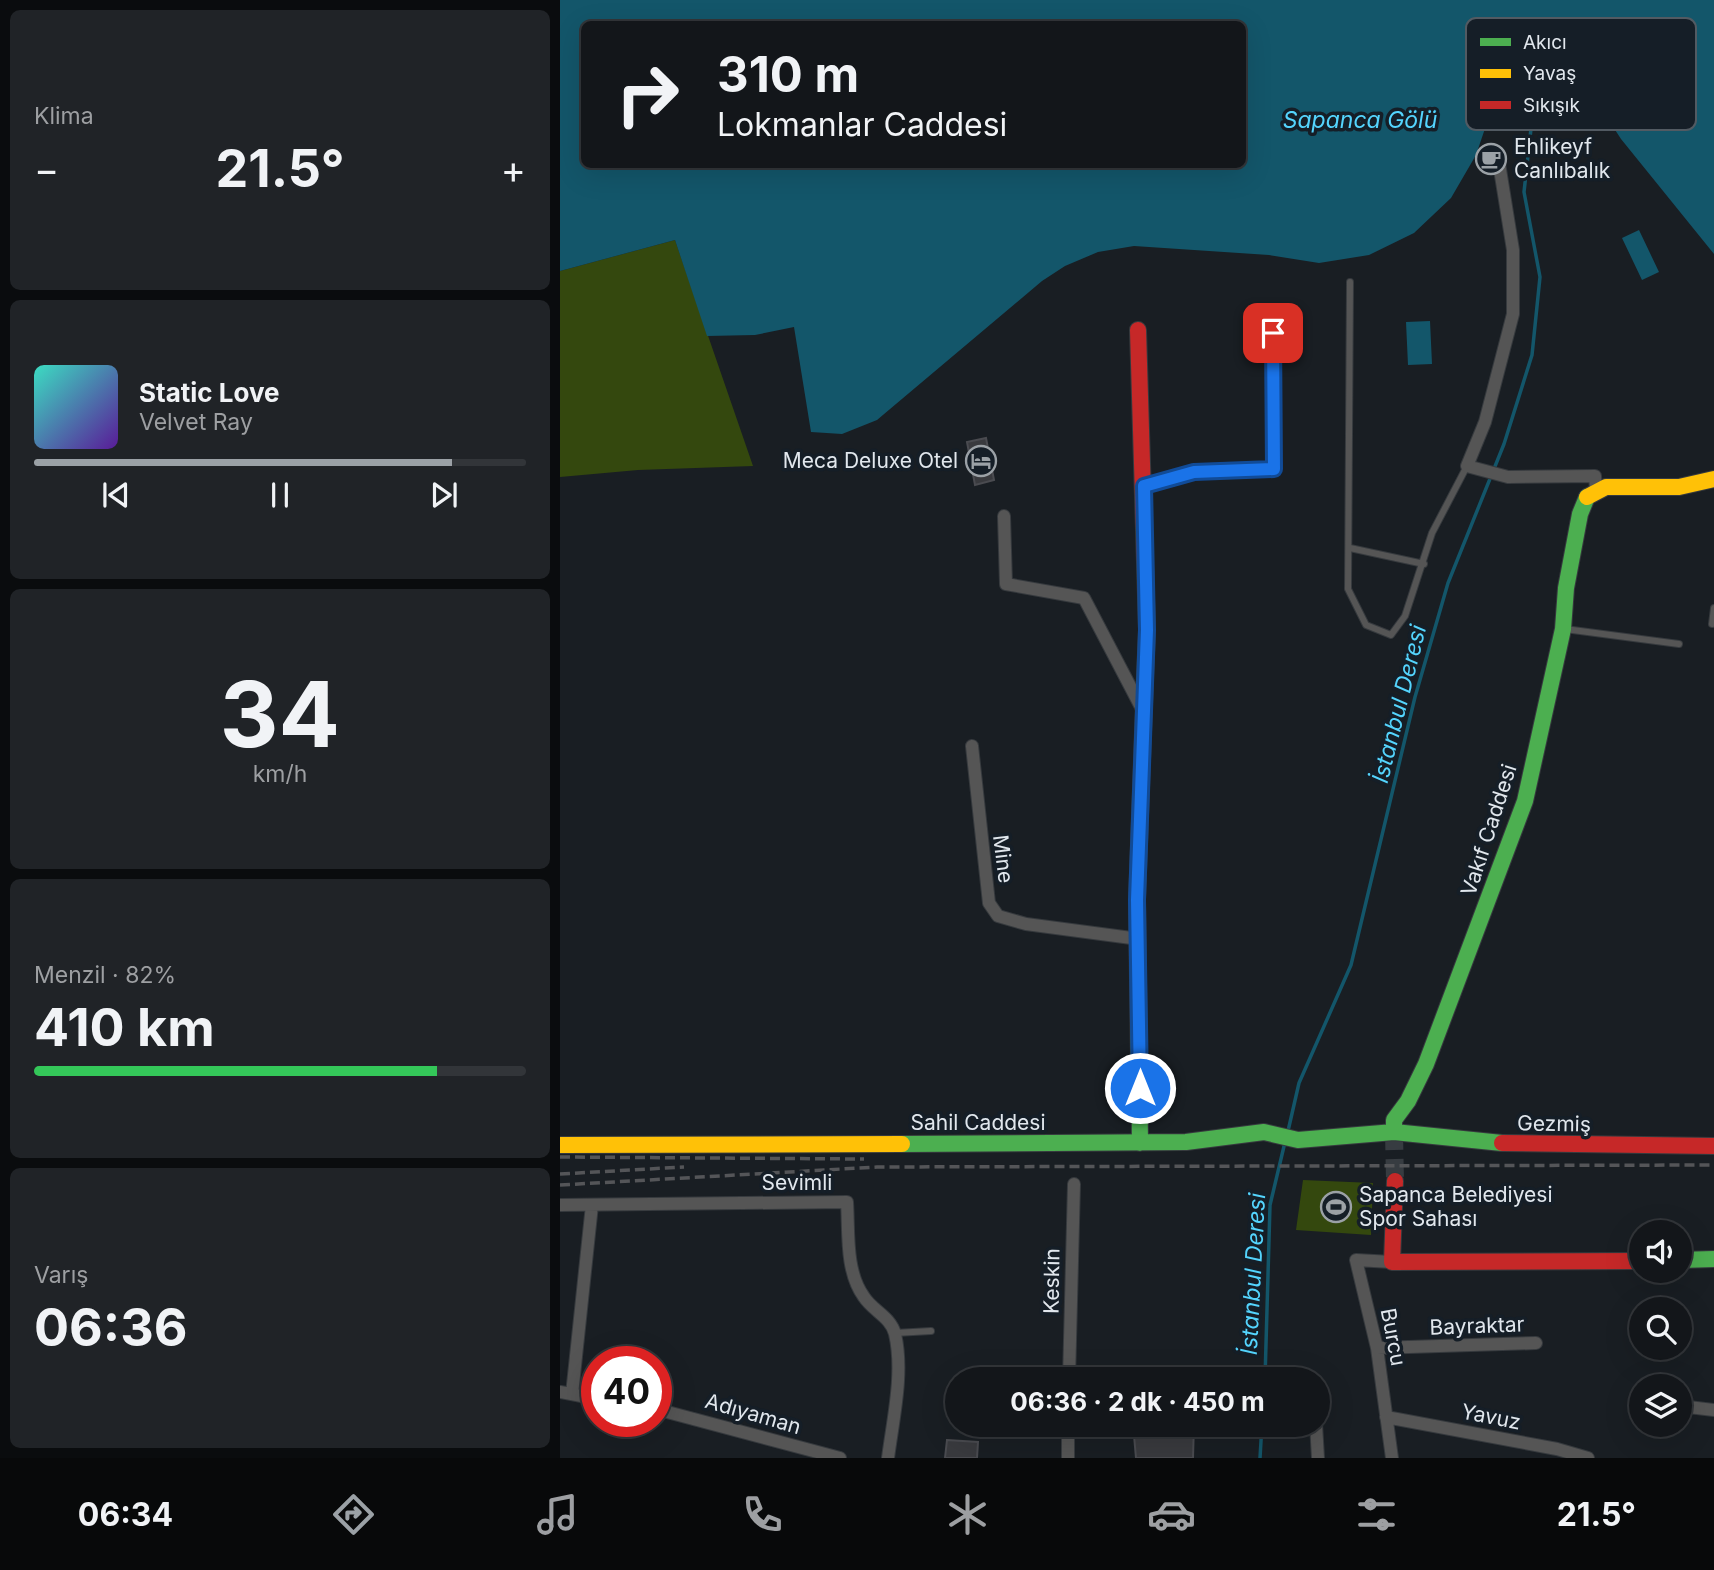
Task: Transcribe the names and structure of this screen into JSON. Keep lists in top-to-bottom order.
{
  "streets": {
    "street": [
      "Vakıf Caddesi",
      "Mine",
      "Sahil Caddesi",
      "Gezmiş",
      "Sevimli",
      "Keskin",
      "Bayraktar",
      "Burcu",
      "Adıyaman",
      "Yavuz"
    ]
  },
  "crossings": [
    ["Vakıf Caddesi", "Sahil Caddesi"],
    ["Vakıf Caddesi", "Gezmiş"],
    ["Sahil Caddesi", "Gezmiş"],
    ["Bayraktar", "Burcu"],
    ["Burcu", "Yavuz"]
  ],
  "water": ["Sapanca Gölü", "İstanbul Deresi"],
  "places": {
    "cafe": ["Ehlikeyf Canlıbalık"],
    "hotel": ["Meca Deluxe Otel"],
    "sports": ["Sapanca Belediyesi Spor Sahası"]
  },
  "legend": ["Akıcı", "Yavaş", "Sıkışık"],
  "page": {
    "tile": [
      "Klima",
      ["34", "km/h"],
      ["Menzil · 82%", "410 km"],
      ["Varış", "06:36"]
    ],
    "turn": ["310 m", "Lokmanlar Caddesi"],
    "heat": ["−", "21.5°", "+"],
    "song": ["Static Love", "Velvet Ray"],
    "limit": "40",
    "trip": "06:36 · 2 dk · 450 m",
    "tabs": ["06:34", "21.5°"]
  }
}
